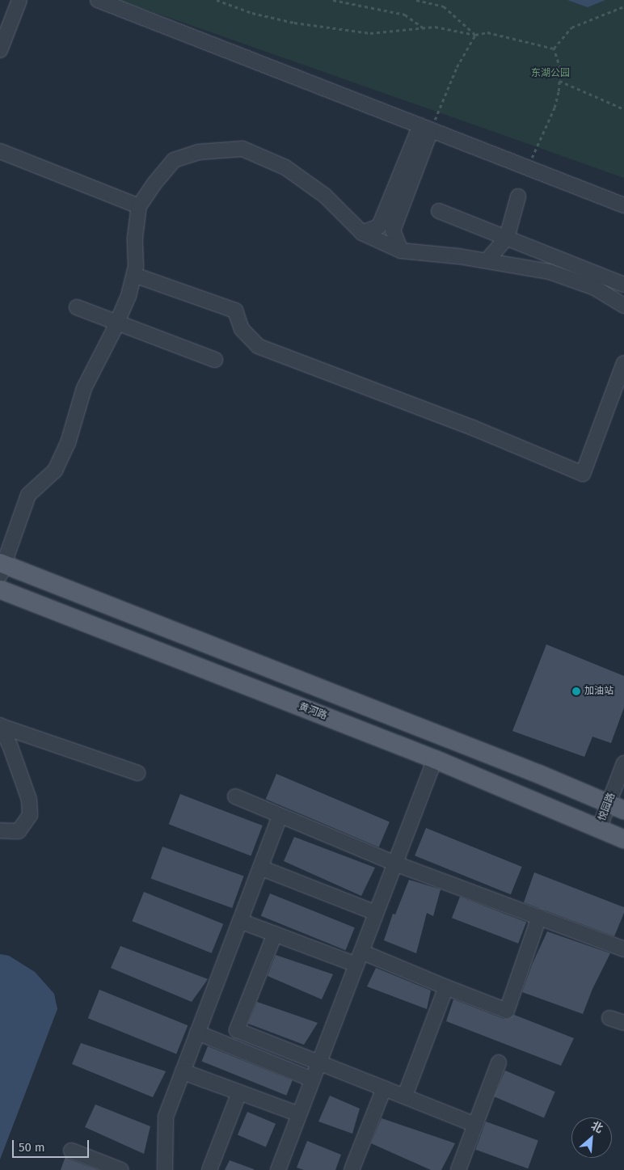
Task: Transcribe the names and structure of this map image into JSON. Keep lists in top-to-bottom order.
{
  "streets": {
    "main road": ["黄河路"],
    "street": ["悦园路"]
  },
  "crossings": [
    ["黄河路", "悦园路"]
  ],
  "parks": ["东湖公园"],
  "places": ["加油站"],
  "scale_bar": "50 m",
  "north": "top right"
}
